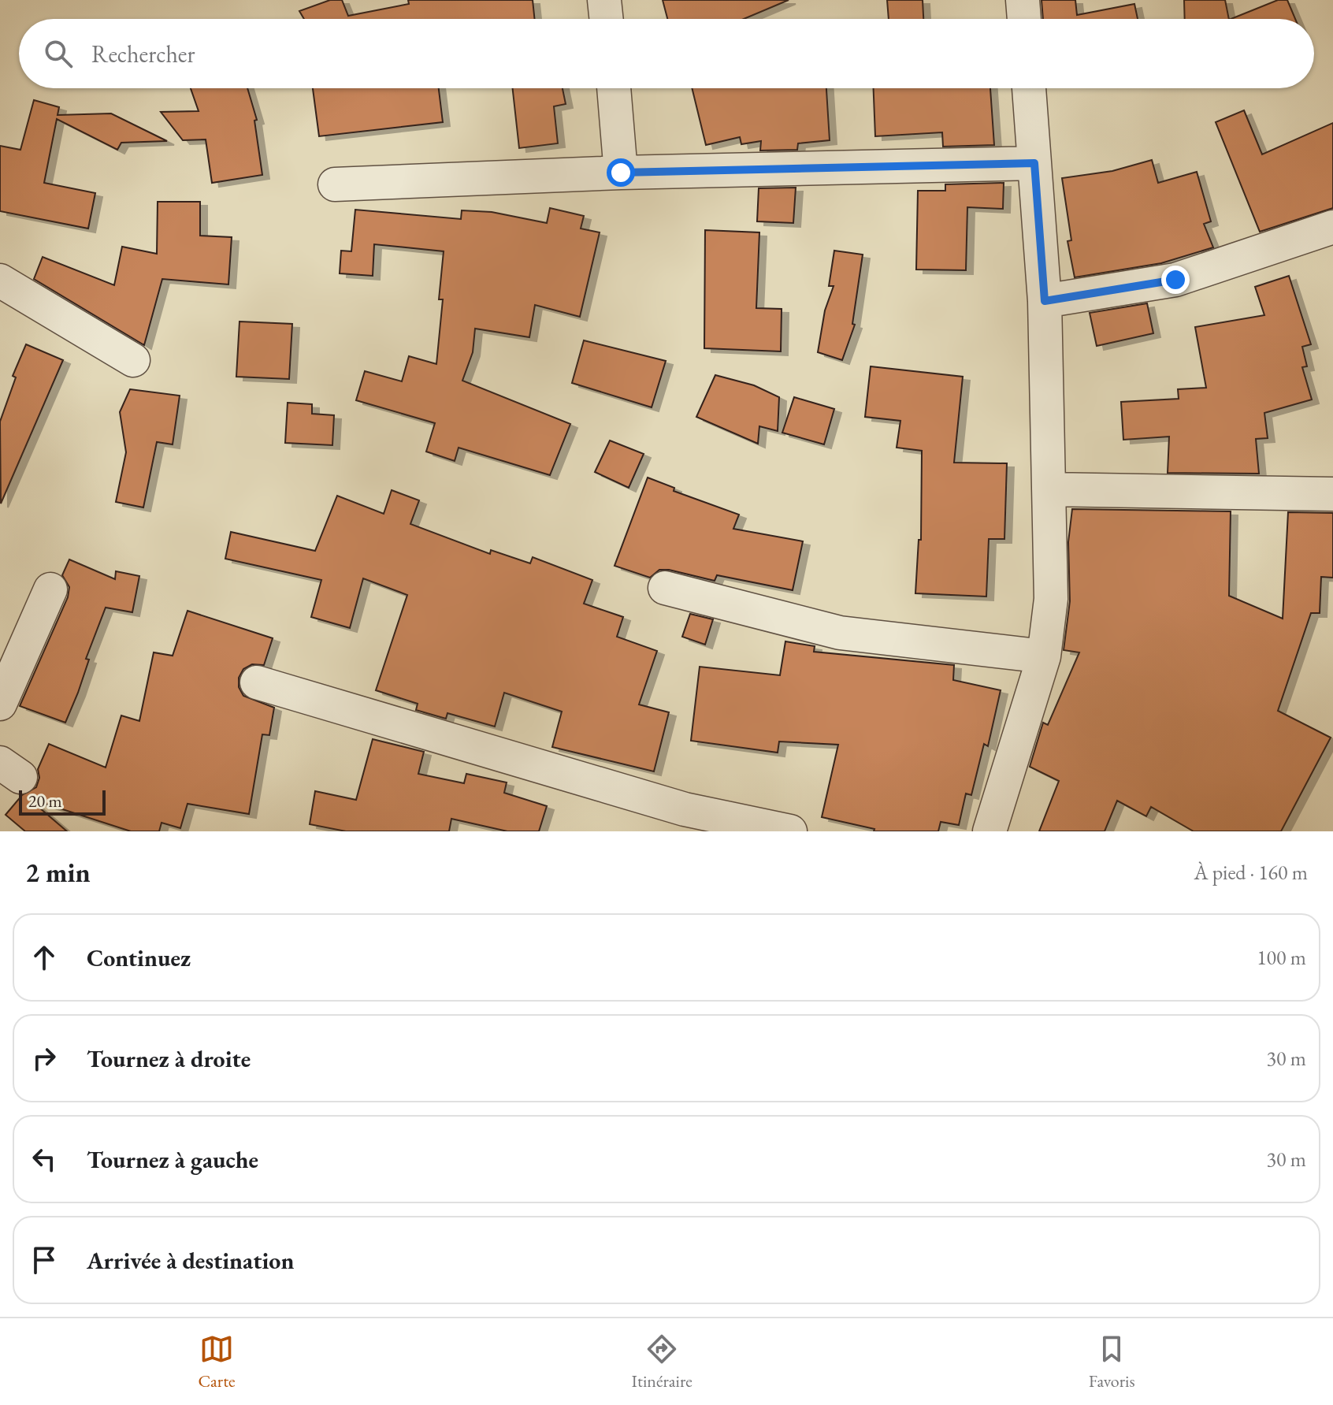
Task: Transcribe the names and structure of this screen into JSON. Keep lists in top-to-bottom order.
{
  "scale_bar": "20 m",
  "page": {
    "search": "Rechercher",
    "scale": "20 m",
    "heading": ["2 min", "À pied · 160 m"],
    "list": [
      ["Continuez", "100 m"],
      ["Tournez à droite", "30 m"],
      ["Tournez à gauche", "30 m"],
      "Arrivée à destination"
    ],
    "nav": ["Carte", "Itinéraire", "Favoris"]
  }
}
